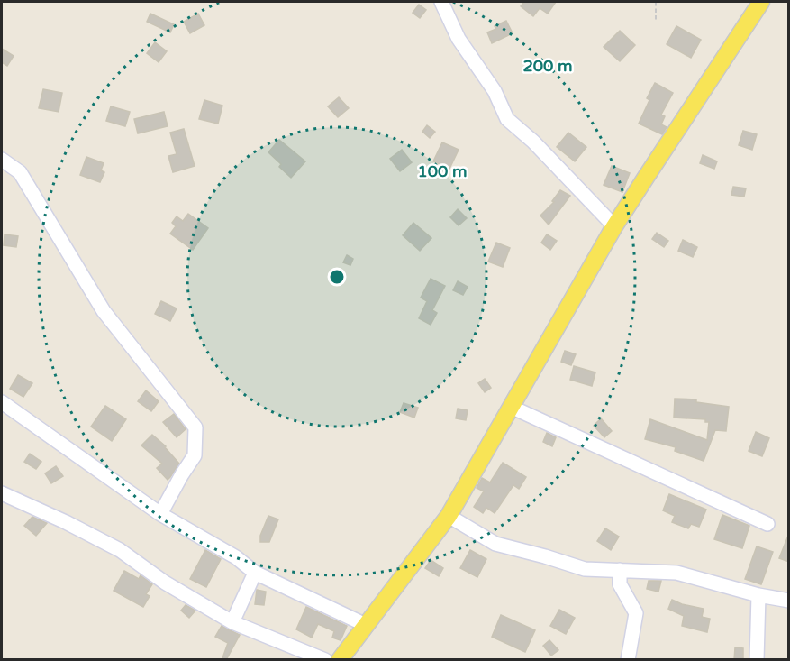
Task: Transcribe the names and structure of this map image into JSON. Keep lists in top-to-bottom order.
{
  "rings": ["200 m", "100 m"]
}
